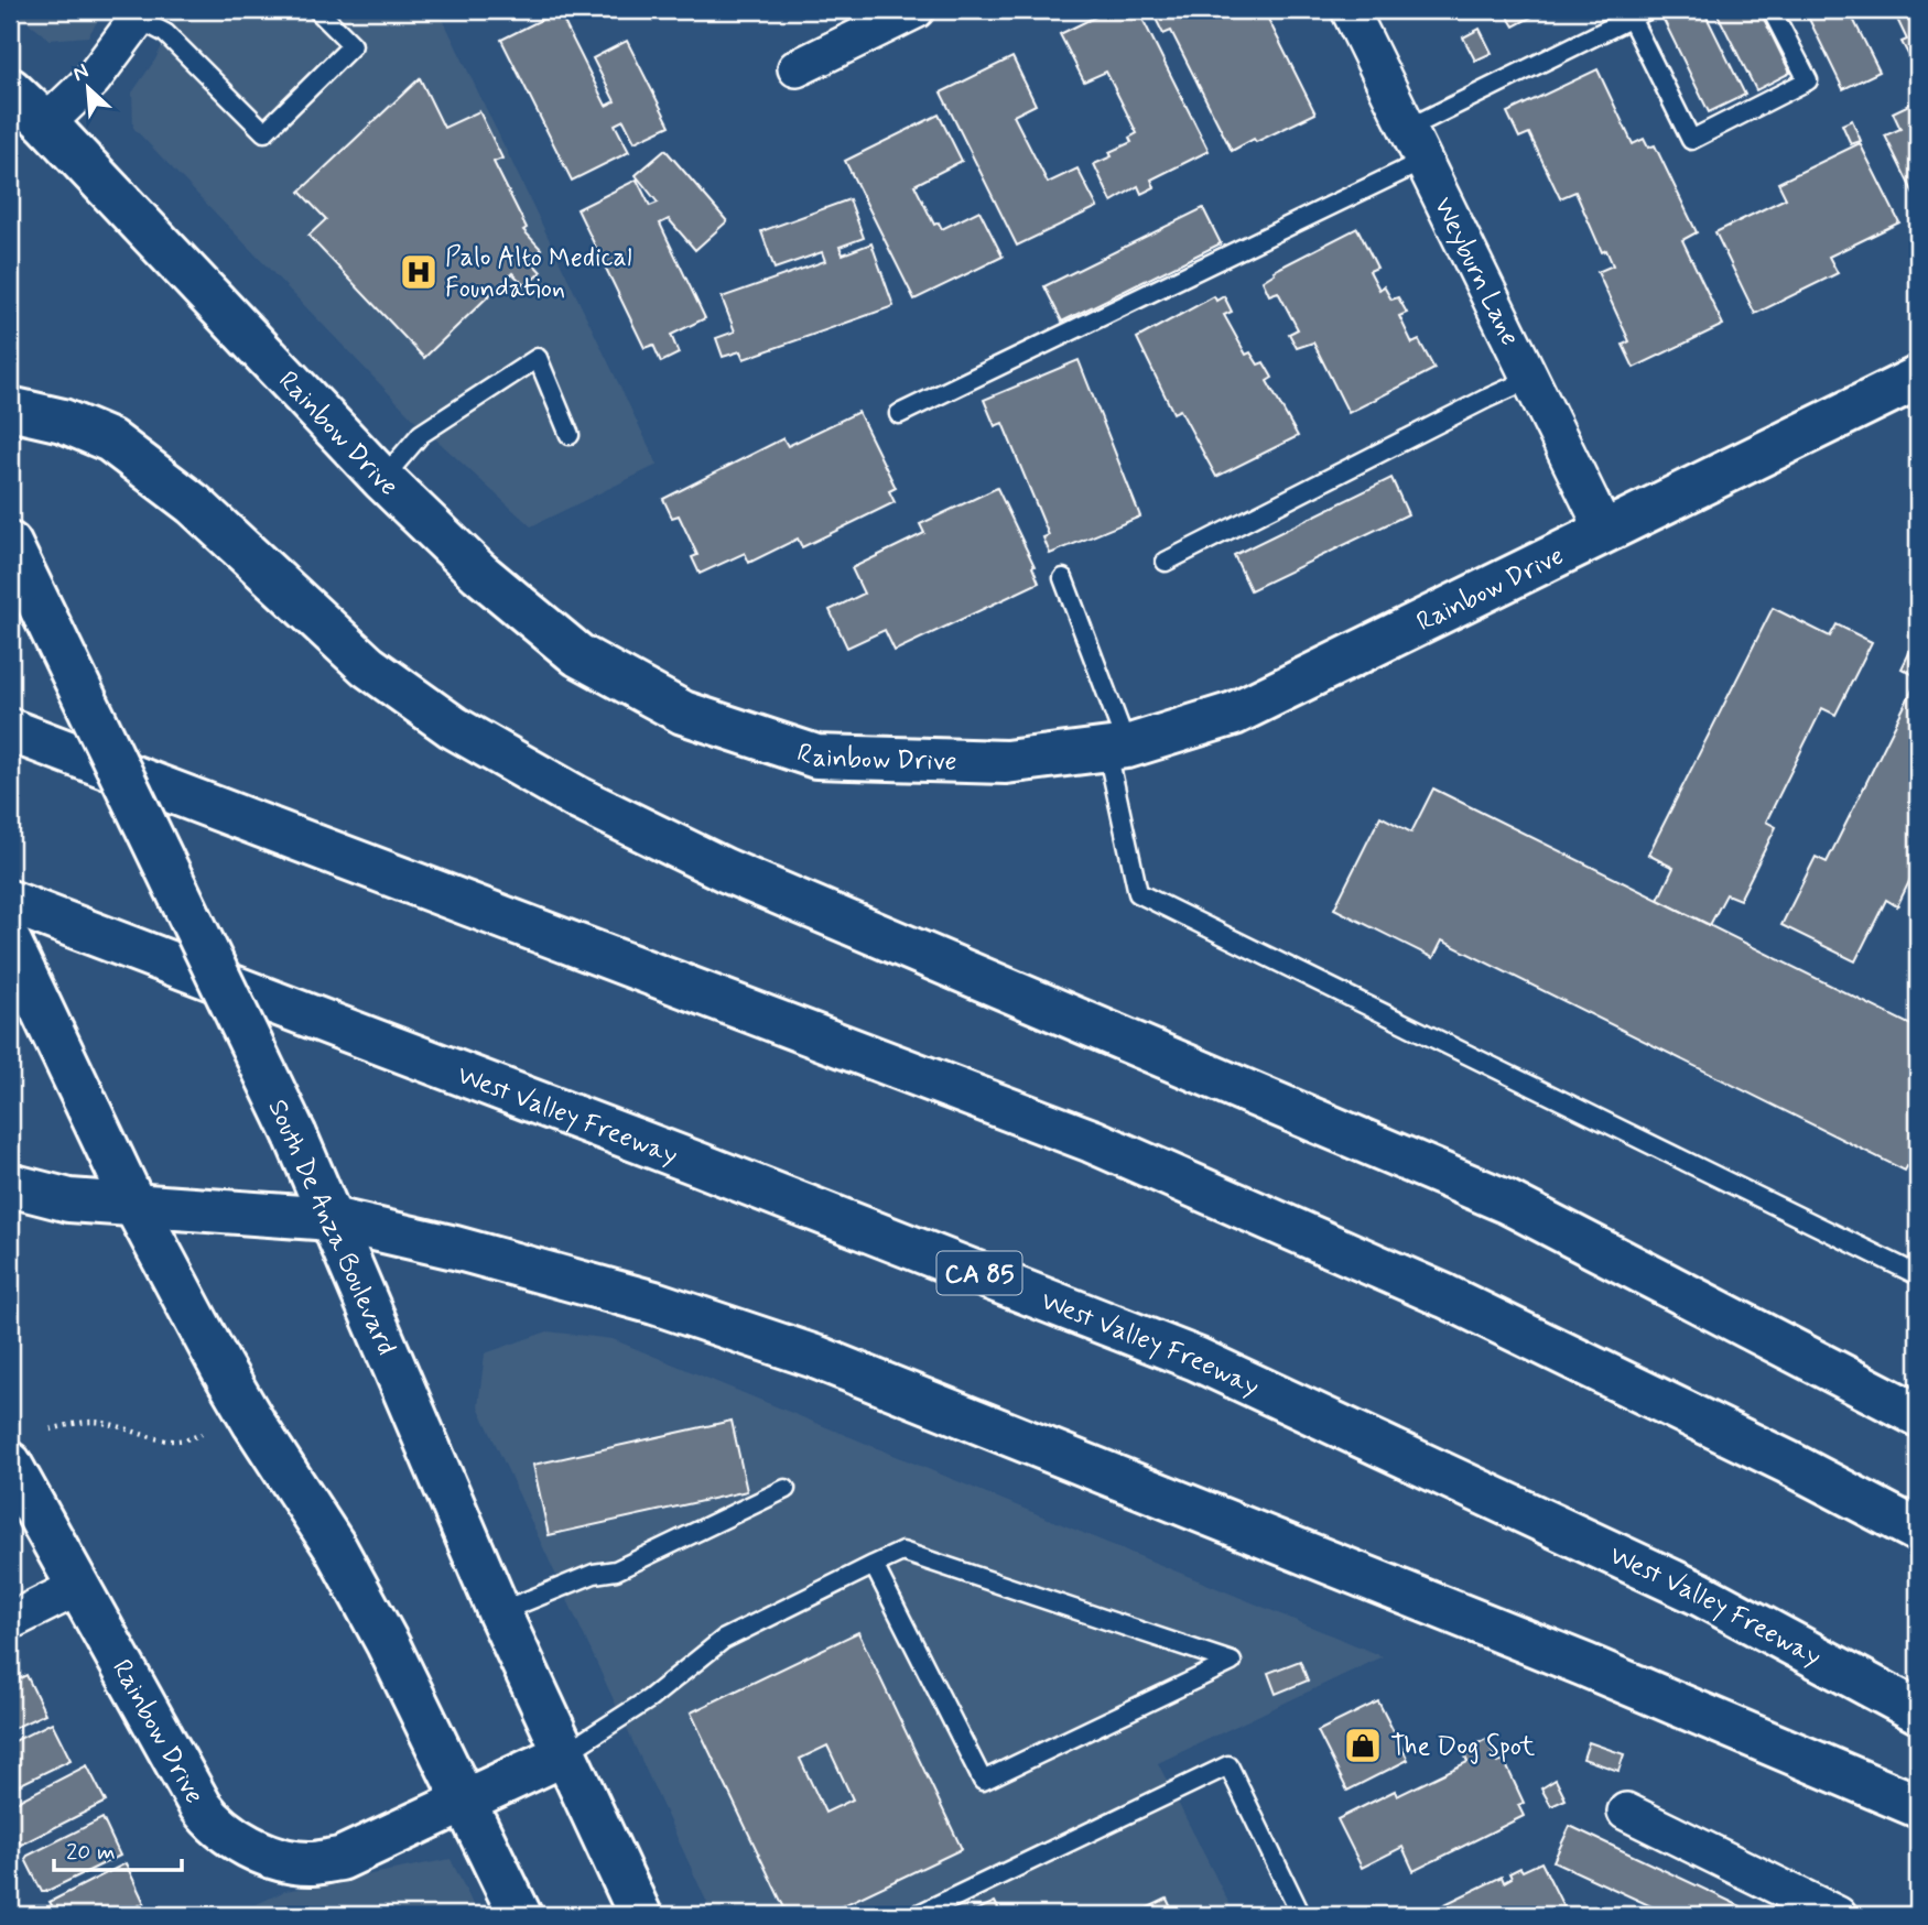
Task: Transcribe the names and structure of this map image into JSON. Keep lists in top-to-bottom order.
{
  "streets": {
    "main road": [
      "Rainbow Drive",
      "West Valley Freeway",
      "South De Anza Boulevard",
      "CA 85"
    ],
    "street": ["Weyburn Lane"]
  },
  "crossings": [
    ["Weyburn Lane", "Rainbow Drive"],
    ["Rainbow Drive", "South De Anza Boulevard"]
  ],
  "places": {
    "hospital": ["Palo Alto Medical Foundation"],
    "shop": ["The Dog Spot"]
  },
  "scale_bar": "20 m",
  "north": "top left"
}
